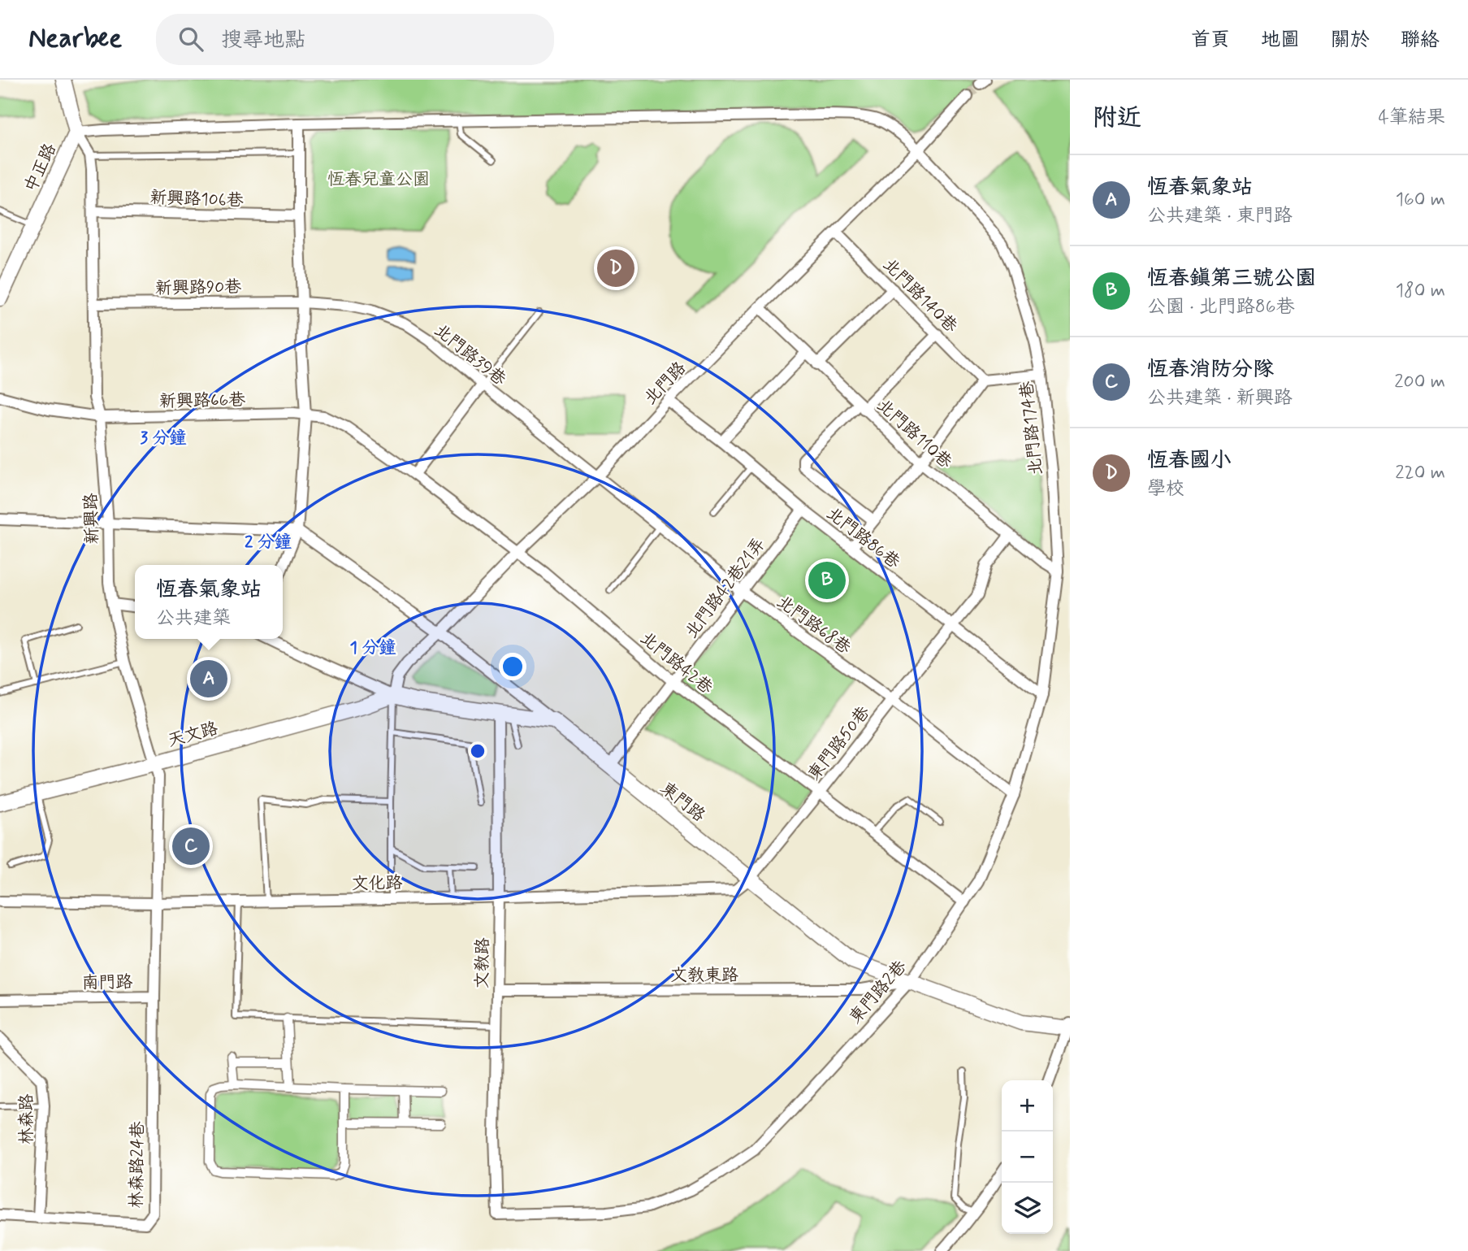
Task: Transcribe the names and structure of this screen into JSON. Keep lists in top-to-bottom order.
{
  "streets": {
    "main road": ["中正路", "天文路", "東門路"],
    "street": [
      "新興路106巷",
      "新興路90巷",
      "北門路140巷",
      "北門路39巷",
      "北門路",
      "新興路66巷",
      "北門路174巷",
      "北門路110巷",
      "新興路",
      "北門路86巷",
      "北門路42巷21弄",
      "北門路68巷",
      "北門路42巷",
      "東門路50巷",
      "文化路",
      "文教路",
      "文教東路",
      "南門路",
      "東門路2巷",
      "林森路",
      "林森路24巷"
    ]
  },
  "crossings": [
    ["中正路", "北門路174巷"],
    ["中正路", "新興路"],
    ["新興路106巷", "新興路"],
    ["新興路90巷", "北門路39巷"],
    ["新興路90巷", "新興路"],
    ["北門路140巷", "北門路"],
    ["北門路39巷", "北門路"],
    ["北門路39巷", "北門路68巷"],
    ["北門路", "北門路174巷"],
    ["北門路", "北門路110巷"],
    ["北門路", "北門路86巷"],
    ["北門路", "北門路68巷"],
    ["北門路", "北門路42巷"],
    ["北門路", "天文路"],
    ["新興路66巷", "新興路"],
    ["北門路174巷", "北門路110巷"],
    ["北門路174巷", "新興路"],
    ["北門路174巷", "東門路2巷"],
    ["北門路110巷", "東門路50巷"],
    ["北門路110巷", "東門路2巷"],
    ["新興路", "天文路"],
    ["新興路", "文化路"],
    ["新興路", "南門路"],
    ["北門路86巷", "北門路42巷21弄"],
    ["北門路86巷", "東門路50巷"],
    ["北門路86巷", "東門路2巷"],
    ["北門路42巷21弄", "北門路68巷"],
    ["北門路42巷21弄", "北門路42巷"],
    ["北門路42巷21弄", "東門路"],
    ["北門路68巷", "東門路50巷"],
    ["北門路68巷", "東門路2巷"],
    ["北門路42巷", "東門路50巷"],
    ["北門路42巷", "東門路2巷"],
    ["東門路50巷", "東門路"],
    ["東門路50巷", "文化路"],
    ["東門路", "文化路"],
    ["東門路", "文教東路"],
    ["東門路", "東門路2巷"],
    ["文化路", "文教路"],
    ["文化路", "南門路"],
    ["文教路", "文教東路"],
    ["文教路", "東門路2巷"],
    ["文教東路", "東門路2巷"],
    ["南門路", "林森路24巷"],
    ["林森路", "林森路24巷"]
  ],
  "parks": ["恆春兒童公園"],
  "page": {
    "header": "Nearbee",
    "search": "搜尋地點",
    "nav": [
      "首頁",
      "地圖",
      "關於",
      "聯絡"
    ],
    "heading": ["附近", "4筆結果"],
    "list": [
      {
        "mark": "A",
        "name": "恆春氣象站",
        "note": "公共建築 · 東門路",
        "value": "160 m"
      },
      {
        "mark": "B",
        "name": "恆春鎮第三號公園",
        "note": "公園 · 北門路86巷",
        "value": "180 m"
      },
      {
        "mark": "C",
        "name": "恆春消防分隊",
        "note": "公共建築 · 新興路",
        "value": "200 m"
      },
      {
        "mark": "D",
        "name": "恆春國小",
        "note": "學校",
        "value": "220 m"
      }
    ],
    "pins": [
      "D",
      "B",
      "A",
      "C"
    ],
    "popup": ["恆春氣象站", "公共建築"],
    "map_buttons": ["+", "−"]
  },
  "rings": ["3 分鐘", "2 分鐘", "1 分鐘"]
}
